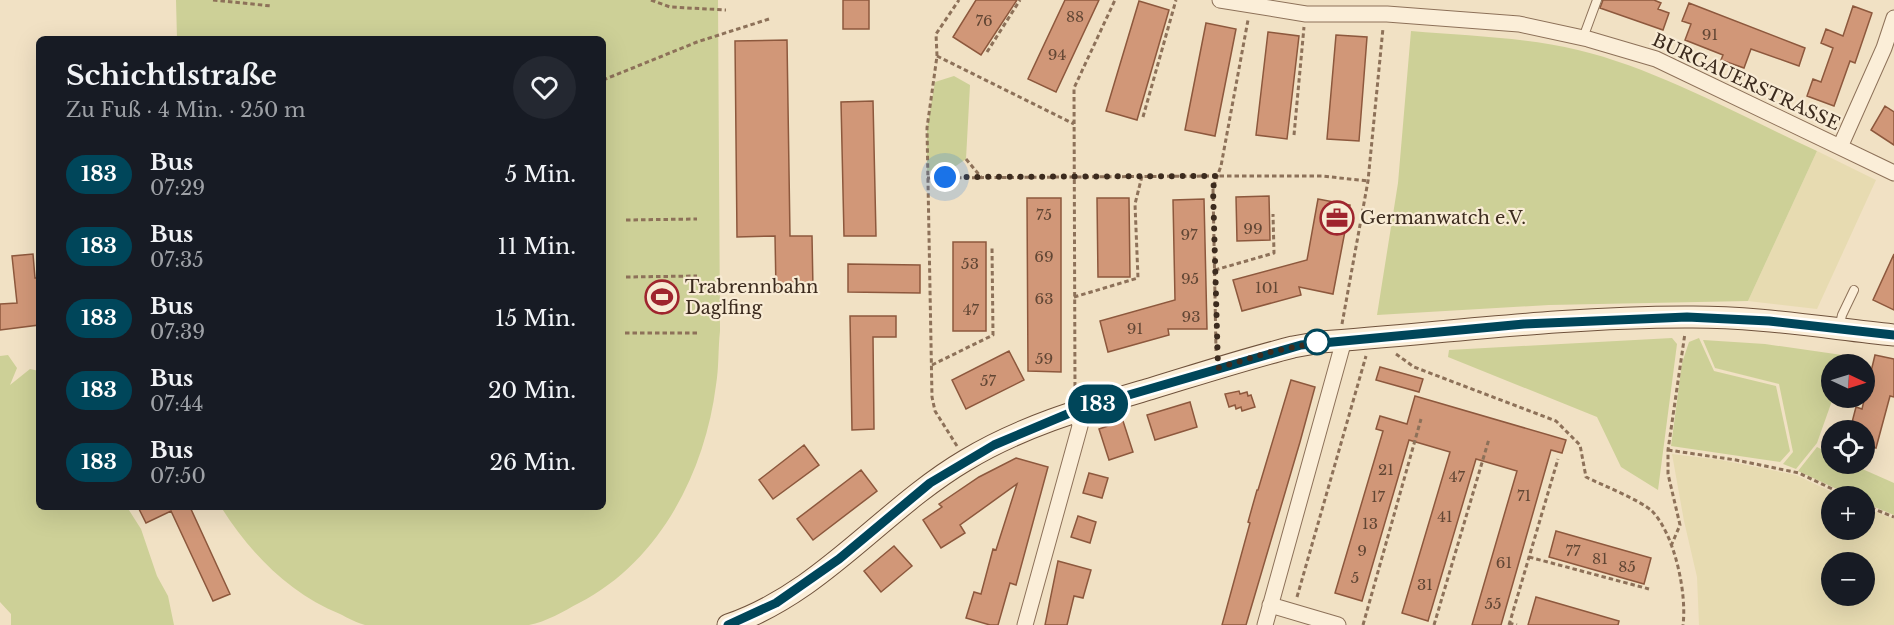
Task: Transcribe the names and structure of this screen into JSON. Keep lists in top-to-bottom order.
{
  "streets": {
    "street": ["BURGAUERSTRASSE"]
  },
  "places": {
    "office": ["Germanwatch e.V."],
    "sports": ["Trabrennbahn Daglfing"]
  },
  "lines": ["bus line 183"],
  "house_numbers": [
    "88",
    "76",
    "91",
    "94",
    "75",
    "99",
    "97",
    "69",
    "53",
    "95",
    "101",
    "63",
    "47",
    "93",
    "91",
    "59",
    "57",
    "21",
    "47",
    "71",
    "17",
    "41",
    "13",
    "9",
    "77",
    "81",
    "61",
    "85",
    "5",
    "31",
    "55"
  ],
  "north": "right",
  "page": {
    "on_map": "183",
    "heading": ["Schichtlstraße", "Zu Fuß · 4 Min. · 250 m"],
    "list": [
      {
        "mark": "183",
        "name": "Bus",
        "note": "07:29",
        "value": "5 Min."
      },
      {
        "mark": "183",
        "name": "Bus",
        "note": "07:35",
        "value": "11 Min."
      },
      {
        "mark": "183",
        "name": "Bus",
        "note": "07:39",
        "value": "15 Min."
      },
      {
        "mark": "183",
        "name": "Bus",
        "note": "07:44",
        "value": "20 Min."
      },
      {
        "mark": "183",
        "name": "Bus",
        "note": "07:50",
        "value": "26 Min."
      }
    ],
    "map_buttons": ["+", "−"]
  }
}
